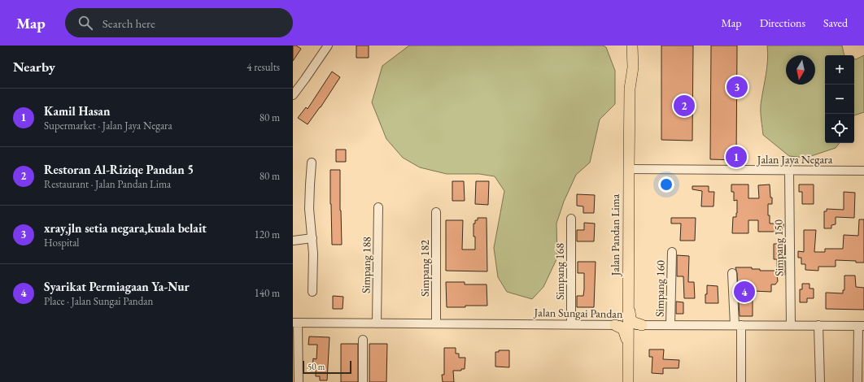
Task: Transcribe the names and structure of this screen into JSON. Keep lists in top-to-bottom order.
{
  "streets": {
    "main road": ["Jalan Pandan Lima"],
    "street": [
      "Jalan Jaya Negara",
      "Simpang 150",
      "Simpang 188",
      "Simpang 182",
      "Simpang 168",
      "Simpang 160",
      "Jalan Sungai Pandan"
    ]
  },
  "crossings": [
    ["Jalan Jaya Negara", "Jalan Pandan Lima"],
    ["Jalan Jaya Negara", "Simpang 150"],
    ["Jalan Pandan Lima", "Jalan Sungai Pandan"],
    ["Simpang 150", "Jalan Sungai Pandan"],
    ["Simpang 188", "Jalan Sungai Pandan"],
    ["Simpang 182", "Jalan Sungai Pandan"],
    ["Simpang 168", "Jalan Sungai Pandan"],
    ["Simpang 160", "Jalan Sungai Pandan"]
  ],
  "scale_bar": "50 m",
  "north": "bottom",
  "page": {
    "header": "Map",
    "search": "Search here",
    "nav": ["Map", "Directions", "Saved"],
    "heading": ["Nearby", "4 results"],
    "map_buttons": ["+", "−"],
    "pins": [
      "3",
      "2",
      "1",
      "4"
    ],
    "list": [
      {
        "mark": "1",
        "name": "Kamil Hasan",
        "note": "Supermarket · Jalan Jaya Negara",
        "value": "80 m"
      },
      {
        "mark": "2",
        "name": "Restoran Al-Riziqe Pandan 5",
        "note": "Restaurant · Jalan Pandan Lima",
        "value": "80 m"
      },
      {
        "mark": "3",
        "name": "xray,jln setia negara,kuala belait",
        "note": "Hospital",
        "value": "120 m"
      },
      {
        "mark": "4",
        "name": "Syarikat Permiagaan Ya-Nur",
        "note": "Place · Jalan Sungai Pandan",
        "value": "140 m"
      }
    ],
    "scale": "50 m"
  }
}
